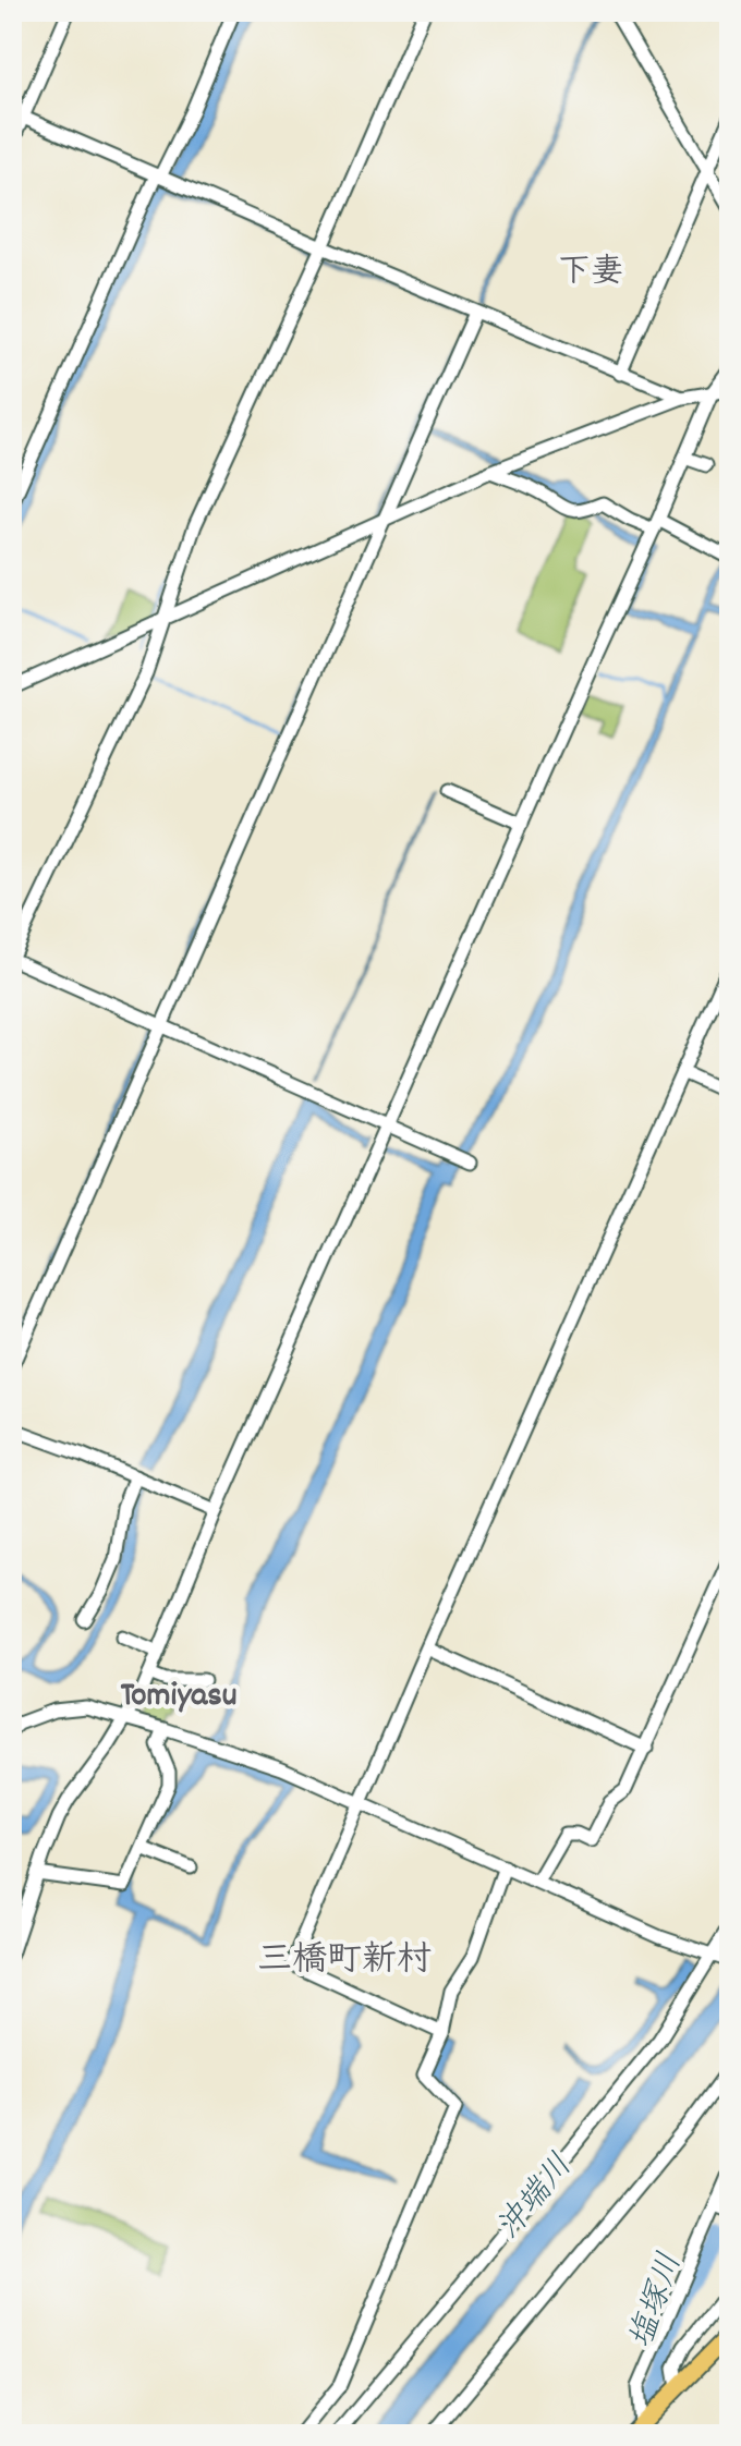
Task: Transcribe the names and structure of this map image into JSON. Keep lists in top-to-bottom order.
{
  "districts": ["下妻", "Tomiyasu", "三橋町新村"],
  "water": ["沖端川", "塩塚川"]
}
